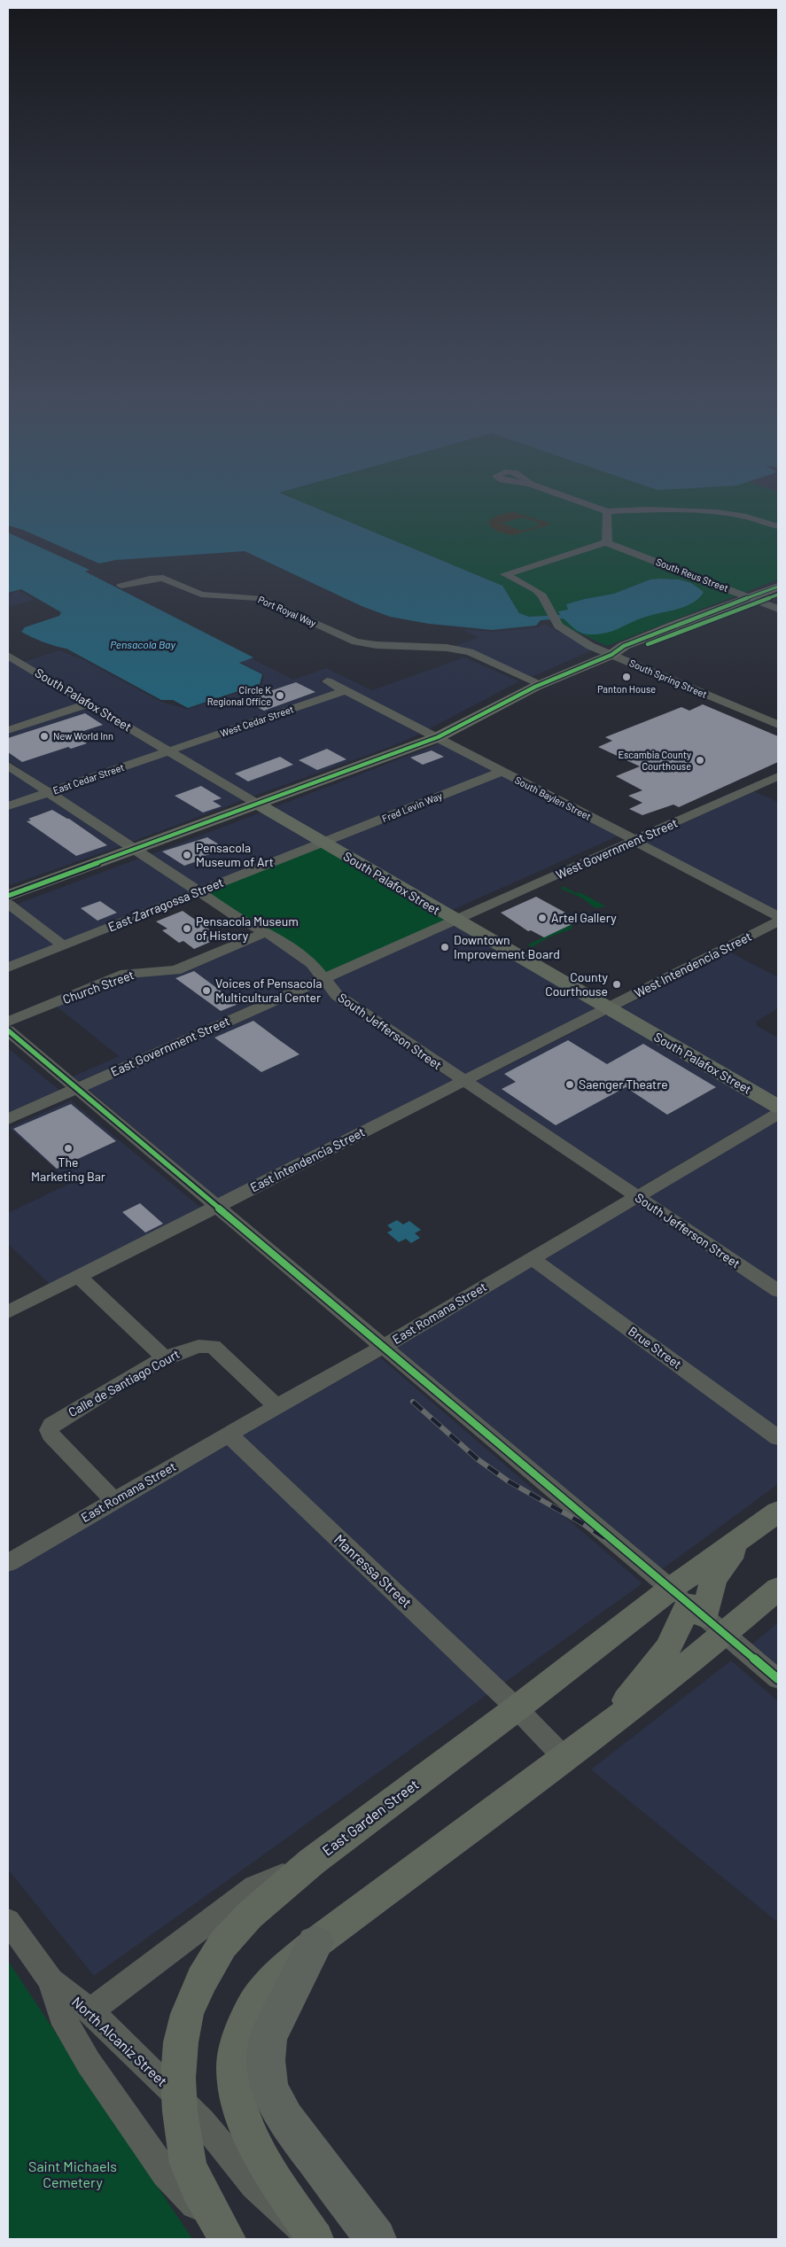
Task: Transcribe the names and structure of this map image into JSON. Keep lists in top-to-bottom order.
{
  "streets": {
    "main road": ["South Palafox Street", "East Garden Street"],
    "street": [
      "South Reus Street",
      "Port Royal Way",
      "South Spring Street",
      "West Cedar Street",
      "East Cedar Street",
      "South Baylen Street",
      "Fred Levin Way",
      "West Government Street",
      "East Zarragossa Street",
      "West Intendencia Street",
      "Church Street",
      "South Jefferson Street",
      "East Government Street",
      "East Intendencia Street",
      "East Romana Street",
      "Brue Street",
      "Calle de Santiago Court",
      "Manressa Street",
      "North Alcaniz Street"
    ]
  },
  "crossings": [
    ["South Palafox Street", "West Cedar Street"],
    ["South Palafox Street", "East Cedar Street"],
    ["South Palafox Street", "Fred Levin Way"],
    ["South Palafox Street", "West Government Street"],
    ["South Palafox Street", "East Zarragossa Street"],
    ["South Palafox Street", "West Intendencia Street"],
    ["South Palafox Street", "East Government Street"],
    ["South Palafox Street", "East Intendencia Street"],
    ["West Cedar Street", "East Cedar Street"],
    ["West Cedar Street", "South Baylen Street"],
    ["East Cedar Street", "South Jefferson Street"],
    ["South Baylen Street", "Fred Levin Way"],
    ["South Baylen Street", "West Government Street"],
    ["Fred Levin Way", "East Zarragossa Street"],
    ["West Government Street", "East Government Street"],
    ["East Zarragossa Street", "South Jefferson Street"],
    ["West Intendencia Street", "East Intendencia Street"],
    ["Church Street", "South Jefferson Street"],
    ["South Jefferson Street", "East Government Street"],
    ["South Jefferson Street", "East Intendencia Street"],
    ["South Jefferson Street", "East Romana Street"],
    ["East Romana Street", "Brue Street"],
    ["East Romana Street", "Calle de Santiago Court"],
    ["East Romana Street", "Manressa Street"],
    ["Manressa Street", "East Garden Street"],
    ["East Garden Street", "North Alcaniz Street"]
  ],
  "water": ["Pensacola Bay"],
  "parks": ["Saint Michaels Cemetery"],
  "places": [
    "Panton House",
    "Circle K Regional Office",
    "New World Inn",
    "Escambia County Courthouse",
    "Pensacola Museum of Art",
    "Artel Gallery",
    "Pensacola Museum of History",
    "Downtown Improvement Board",
    "County Courthouse",
    "Voices of Pensacola Multicultural Center",
    "Saenger Theatre",
    "The Marketing Bar"
  ]
}
